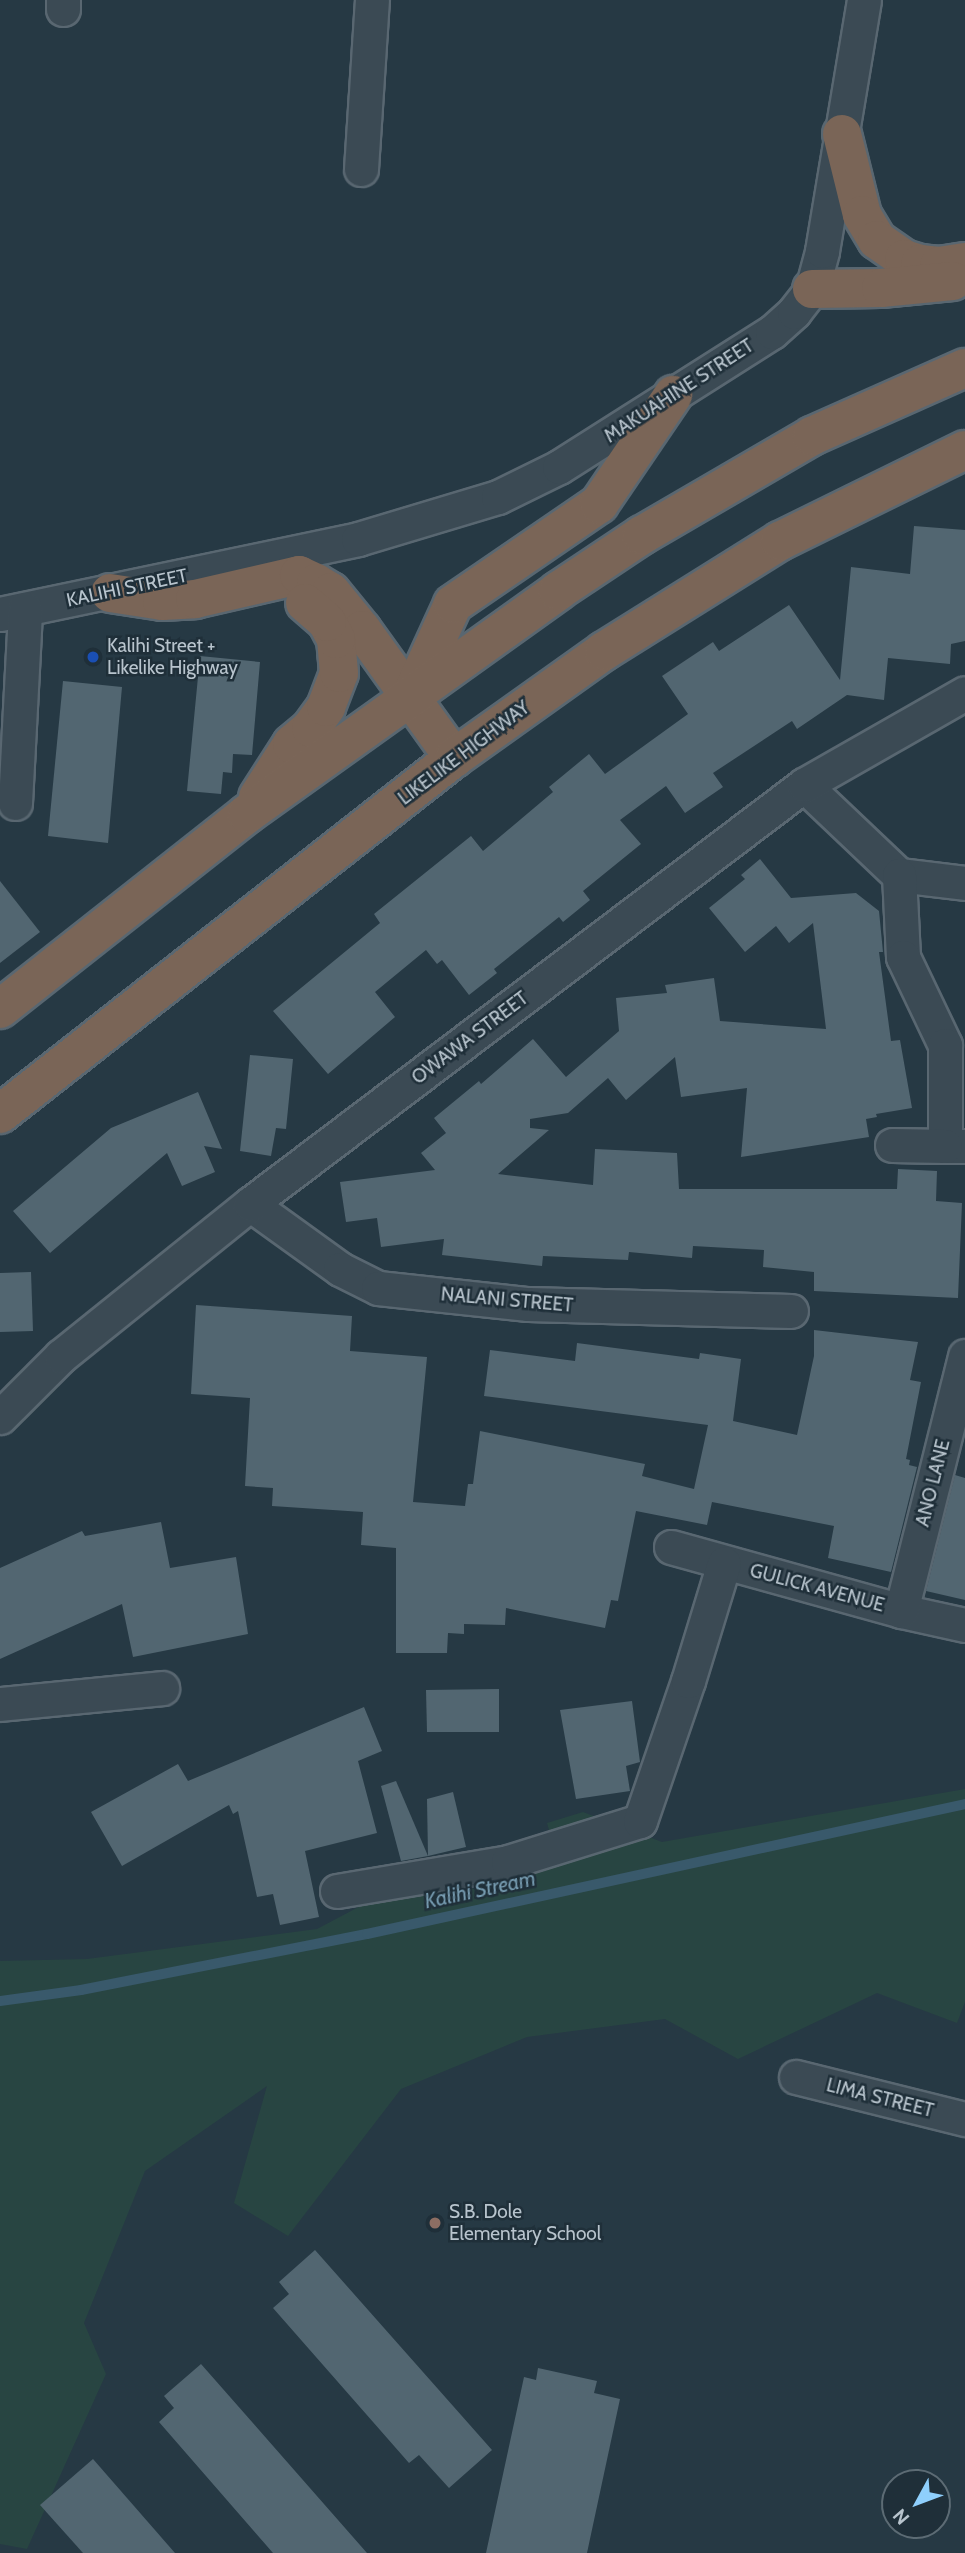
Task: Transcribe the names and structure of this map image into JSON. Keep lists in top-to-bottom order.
{
  "streets": {
    "highway": ["LIKELIKE HIGHWAY"],
    "street": [
      "MAKUAHINE STREET",
      "KALIHI STREET",
      "OWAWA STREET",
      "NALANI STREET",
      "ANO LANE",
      "GULICK AVENUE",
      "LIMA STREET"
    ]
  },
  "crossings": [
    ["MAKUAHINE STREET", "KALIHI STREET"],
    ["OWAWA STREET", "NALANI STREET"],
    ["ANO LANE", "GULICK AVENUE"]
  ],
  "water": ["Kalihi Stream"],
  "places": ["Kalihi Street + Likelike Highway", "S.B. Dole Elementary School"],
  "north": "bottom left"
}
